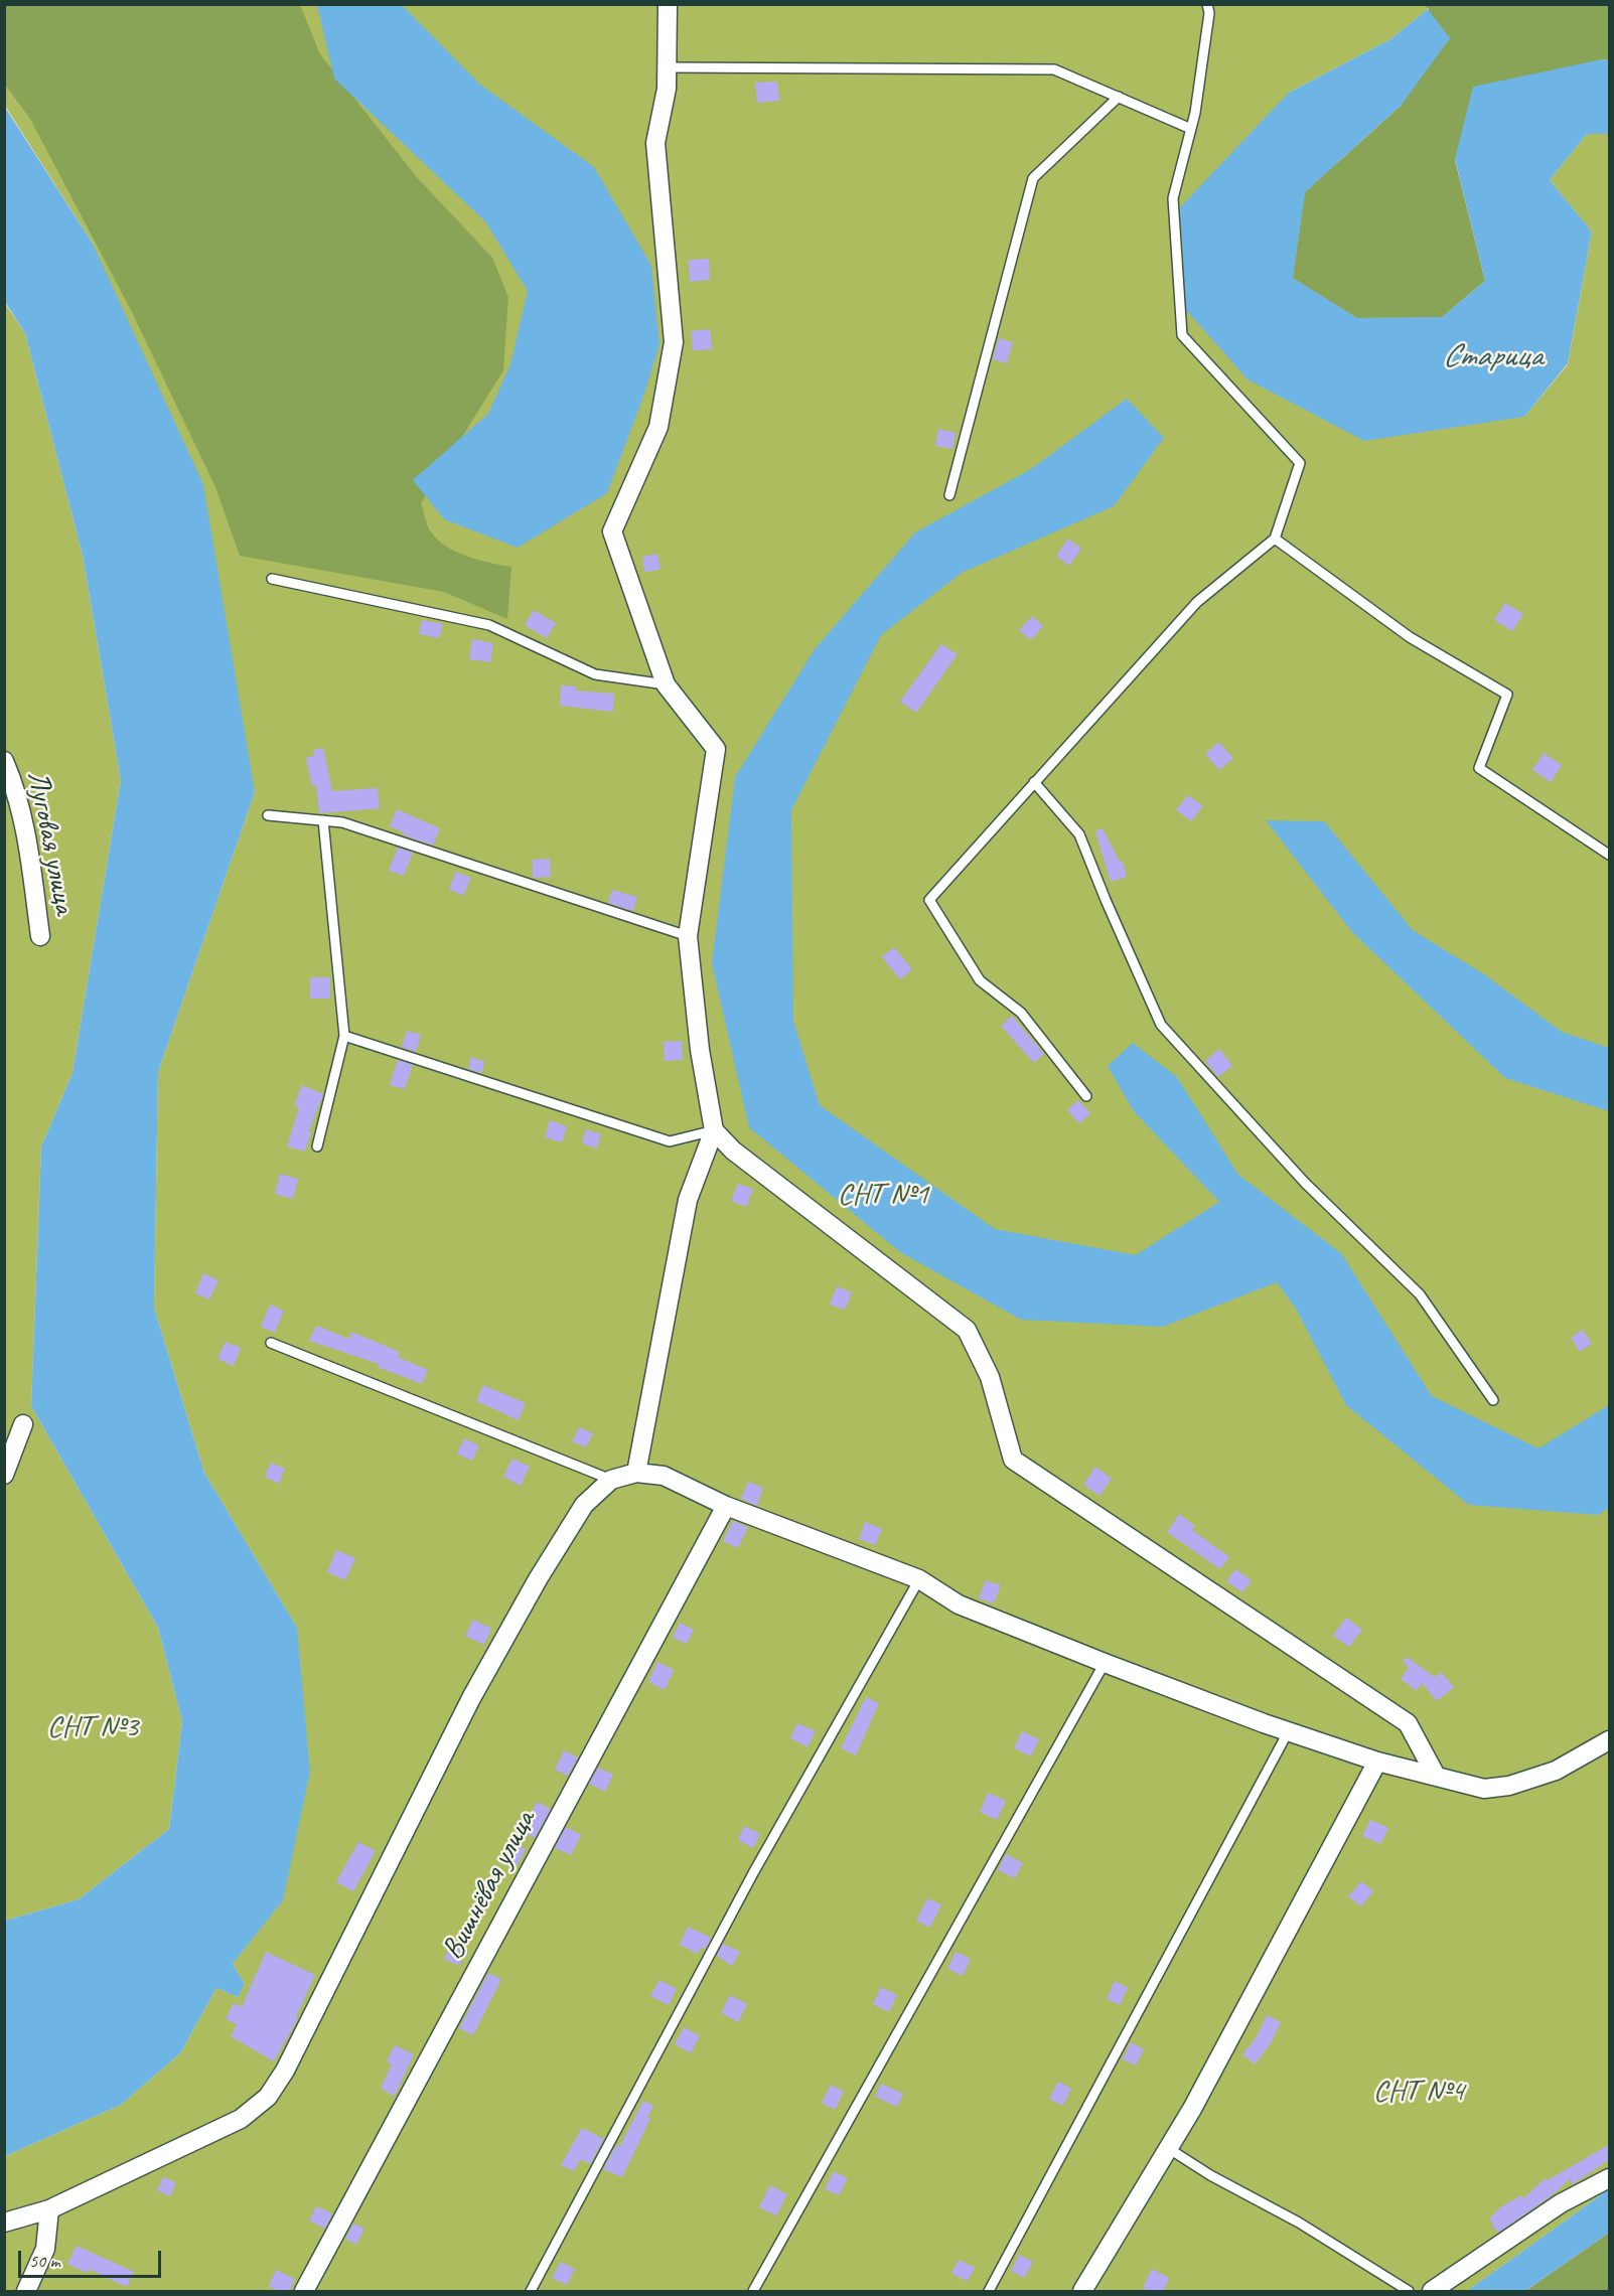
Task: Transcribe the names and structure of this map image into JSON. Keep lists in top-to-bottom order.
{
  "streets": {
    "street": ["Луговая улица", "Вишнёвая улица"]
  },
  "water": ["Старица"],
  "parks": ["СНТ №1", "СНТ №3", "СНТ №4"],
  "scale_bar": "50 m"
}
